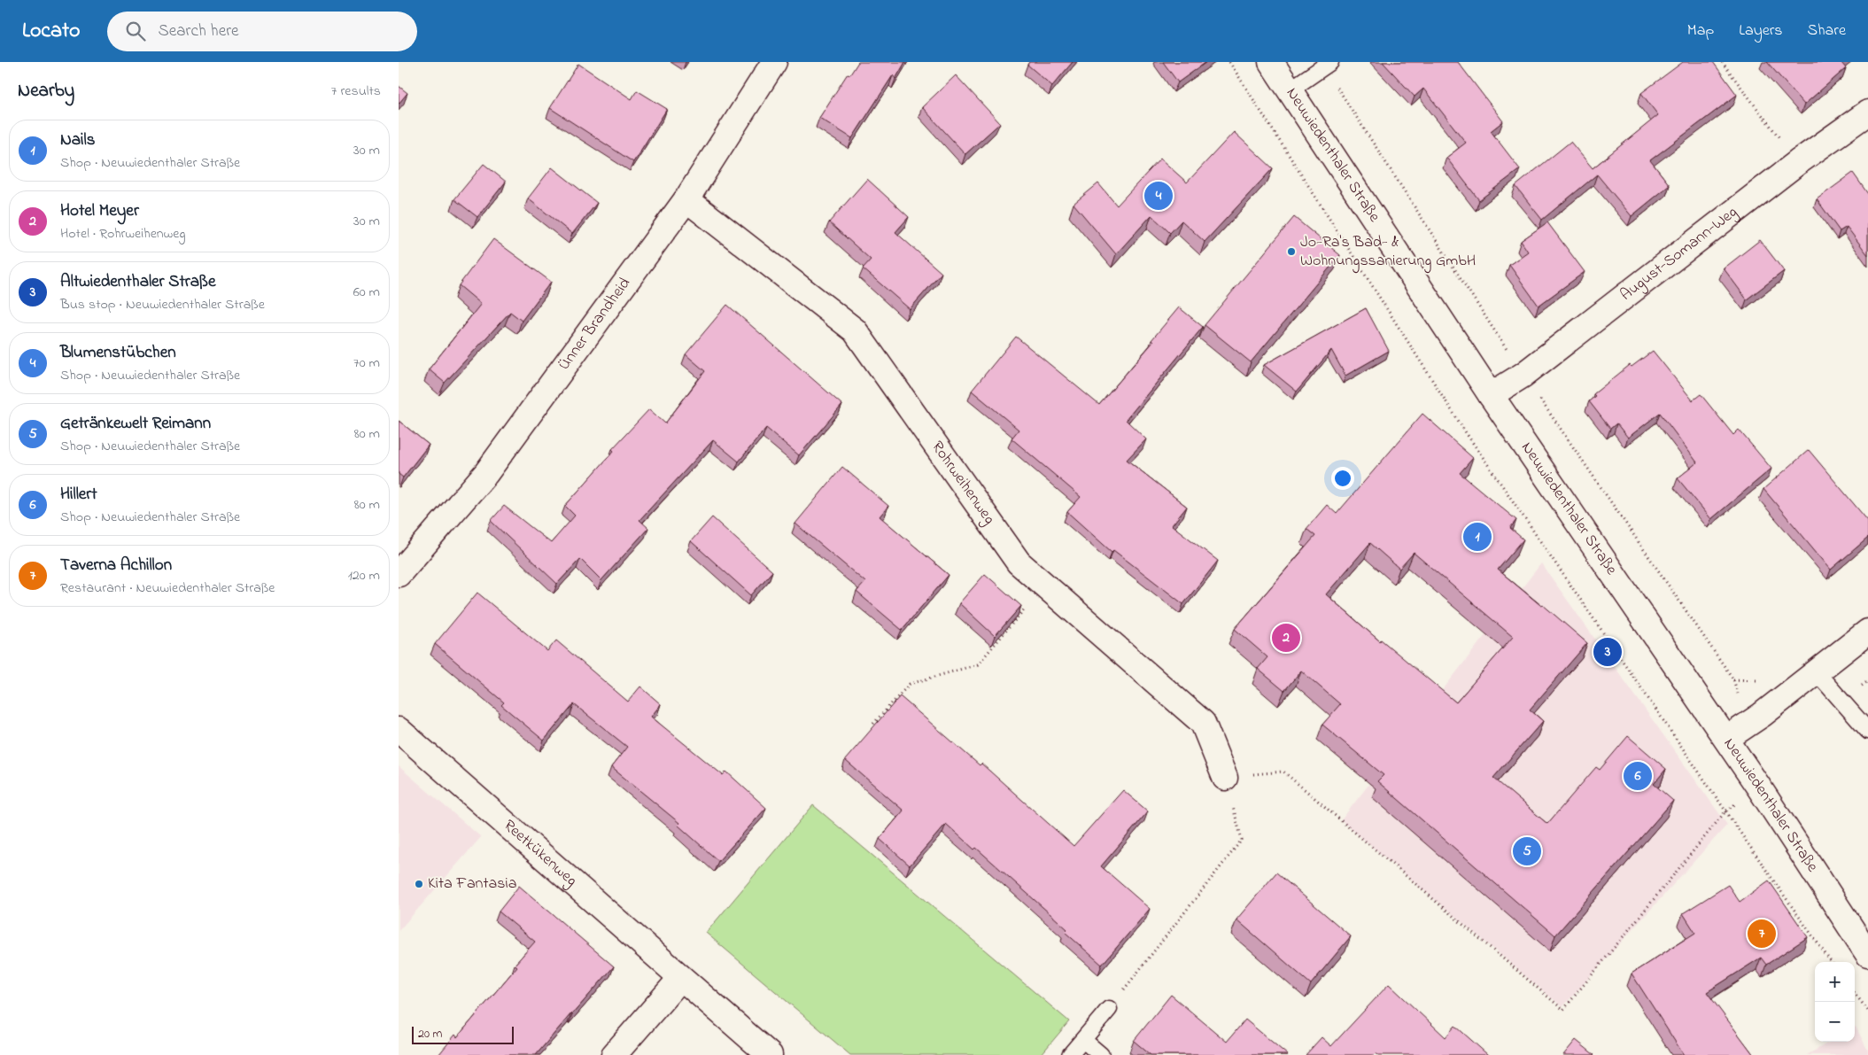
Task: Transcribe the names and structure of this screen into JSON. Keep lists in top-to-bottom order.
{
  "streets": {
    "street": [
      "Neuwiedenthaler Straße",
      "August-Somann-Weg",
      "Ünner Brandheid",
      "Rohrweihenweg",
      "Reetkükenweg"
    ]
  },
  "crossings": [
    ["Neuwiedenthaler Straße", "August-Somann-Weg"],
    ["Ünner Brandheid", "Rohrweihenweg"]
  ],
  "places": ["Jo-Ra's Bad- & Wohnungssanierung GmbH", "Kita Fantasia"],
  "scale_bar": "20 m",
  "page": {
    "header": "Locato",
    "search": "Search here",
    "nav": ["Map", "Layers", "Share"],
    "heading": ["Nearby", "7 results"],
    "list": [
      {
        "mark": "1",
        "name": "Nails",
        "note": "Shop · Neuwiedenthaler Straße",
        "value": "30 m"
      },
      {
        "mark": "2",
        "name": "Hotel Meyer",
        "note": "Hotel · Rohrweihenweg",
        "value": "30 m"
      },
      {
        "mark": "3",
        "name": "Altwiedenthaler Straße",
        "note": "Bus stop · Neuwiedenthaler Straße",
        "value": "60 m"
      },
      {
        "mark": "4",
        "name": "Blumenstübchen",
        "note": "Shop · Neuwiedenthaler Straße",
        "value": "70 m"
      },
      {
        "mark": "5",
        "name": "Getränkewelt Reimann",
        "note": "Shop · Neuwiedenthaler Straße",
        "value": "80 m"
      },
      {
        "mark": "6",
        "name": "Hillert",
        "note": "Shop · Neuwiedenthaler Straße",
        "value": "80 m"
      },
      {
        "mark": "7",
        "name": "Taverna Achillon",
        "note": "Restaurant · Neuwiedenthaler Straße",
        "value": "120 m"
      }
    ],
    "pins": [
      "4",
      "1",
      "2",
      "3",
      "6",
      "5",
      "7"
    ],
    "map_buttons": ["+", "−"],
    "scale": "20 m"
  }
}
